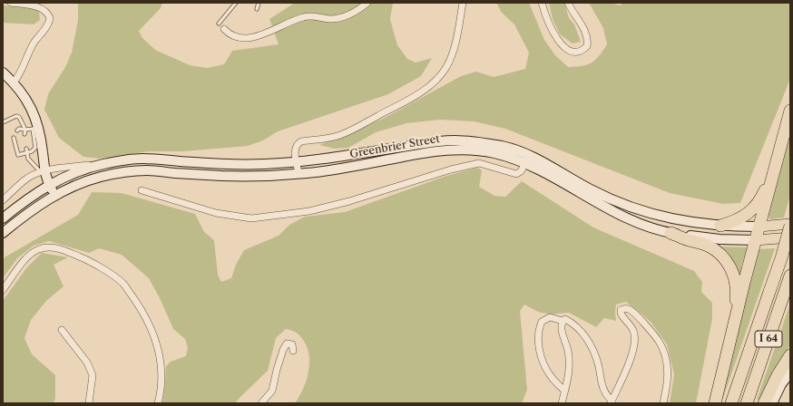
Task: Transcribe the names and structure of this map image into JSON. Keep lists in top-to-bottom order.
{
  "streets": {
    "highway": ["I 64"],
    "main road": ["Greenbrier Street"]
  },
  "crossings": [
    ["Greenbrier Street", "I 64"]
  ]
}
